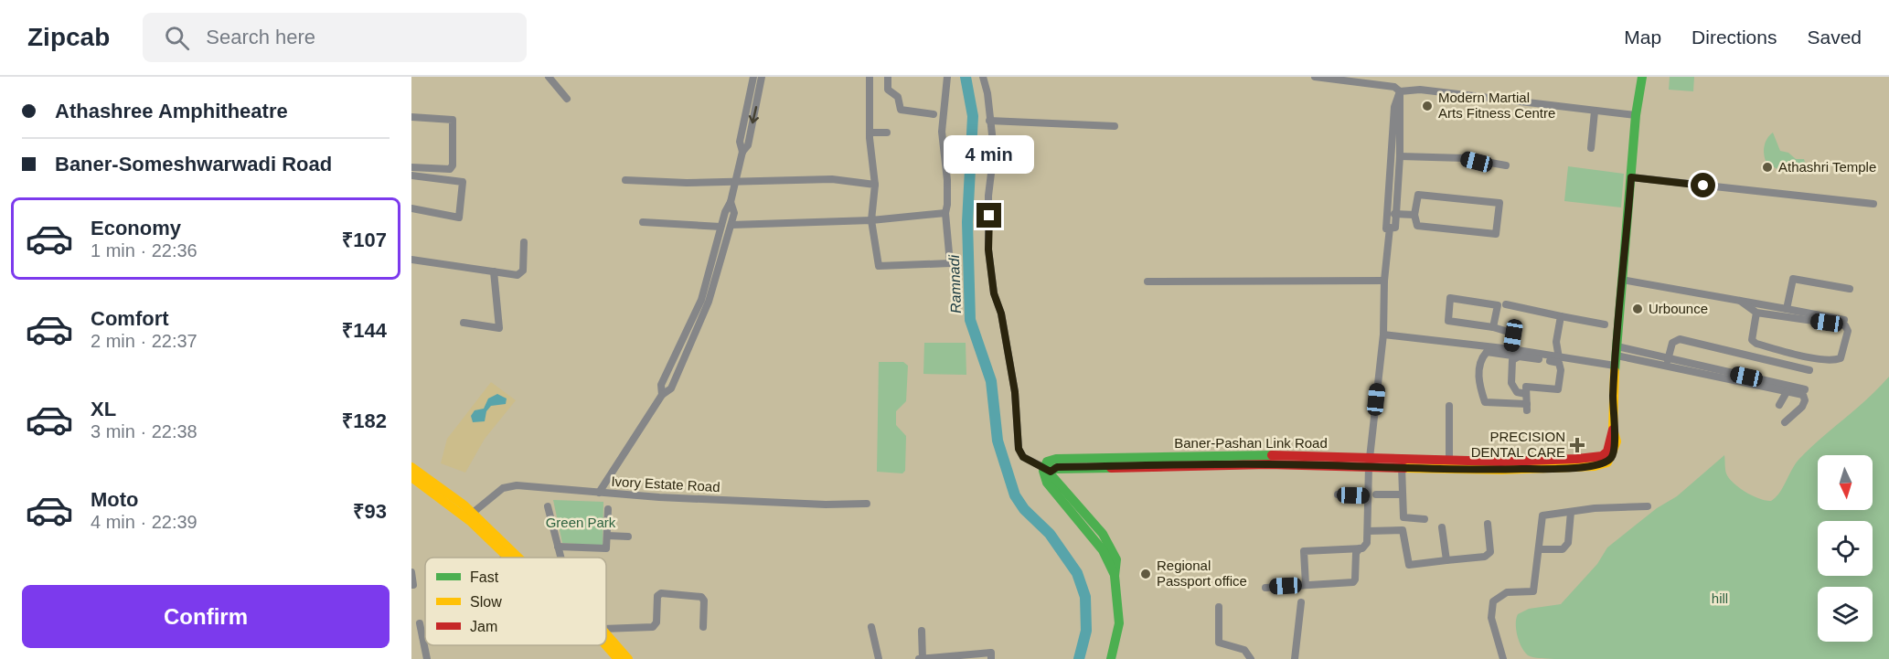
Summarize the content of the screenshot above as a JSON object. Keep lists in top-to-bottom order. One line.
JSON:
{"streets":{"street":["Baner-Pashan Link Road","Ivory Estate Road"]},"water":["Ramnadi"],"parks":["Green Park","hill"],"places":{"other":["Modern Martial Arts Fitness Centre","Athashri Temple","Urbounce","Regional Passport office"],"health":["PRECISION DENTAL CARE"]},"legend":["Fast","Slow","Jam"],"north":"bottom","page":{"header":"Zipcab","search":"Search here","nav":["Map","Directions","Saved"],"banner":["Athashree Amphitheatre","Baner-Someshwarwadi Road"],"bubble":"4 min","list":[{"name":"Economy","note":"1 min · 22:36","value":"₹107"},{"name":"Comfort","note":"2 min · 22:37","value":"₹144"},{"name":"XL","note":"3 min · 22:38","value":"₹182"},{"name":"Moto","note":"4 min · 22:39","value":"₹93"}],"buttons":"Confirm"}}
